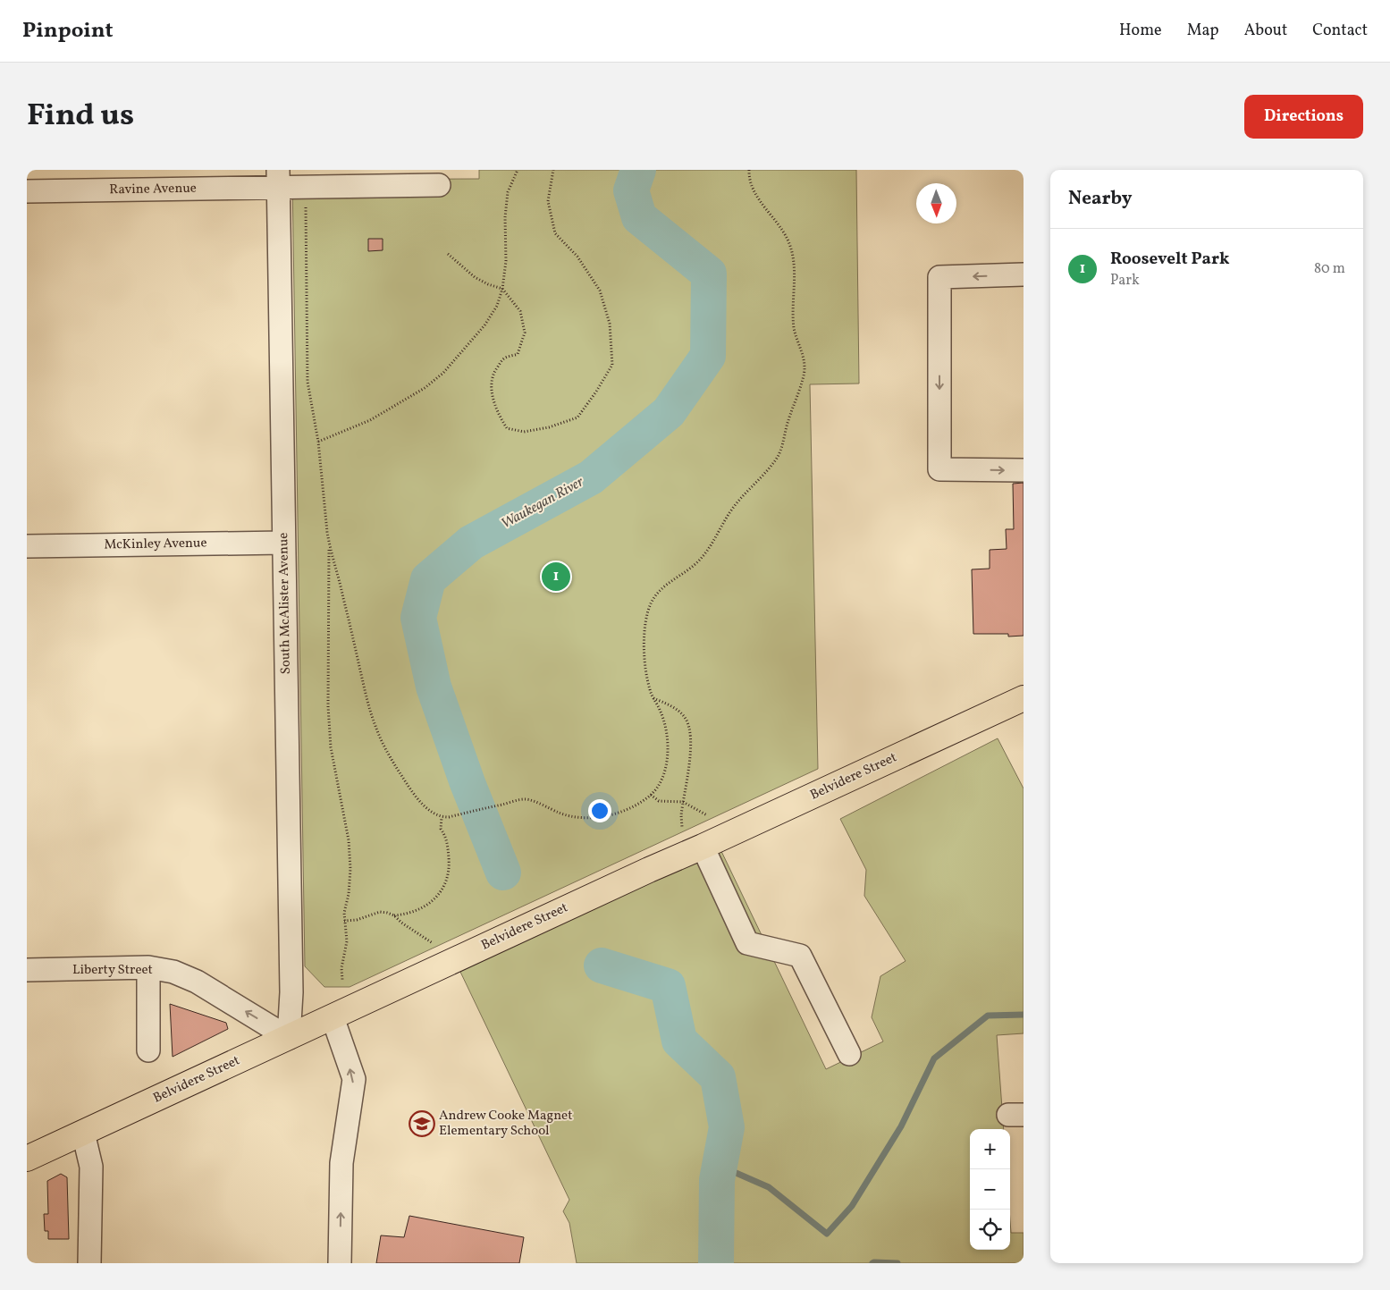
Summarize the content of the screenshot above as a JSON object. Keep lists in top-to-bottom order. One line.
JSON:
{"streets":{"main road":["Belvidere Street"],"street":["Ravine Avenue","McKinley Avenue","South McAlister Avenue","Liberty Street"]},"crossings":[["Ravine Avenue","South McAlister Avenue"],["McKinley Avenue","South McAlister Avenue"],["South McAlister Avenue","Belvidere Street"],["South McAlister Avenue","Liberty Street"],["Belvidere Street","Liberty Street"]],"one_way":["Liberty Street"],"water":["Waukegan River"],"places":{"school or university":["Andrew Cooke Magnet Elementary School"]},"north":"bottom","page":{"header":"Pinpoint","nav":["Home","Map","About","Contact"],"title":"Find us","buttons":"Directions","heading":"Nearby","list":[{"mark":"1","name":"Roosevelt Park","note":"Park","value":"80 m"}],"pins":"1","map_buttons":["+","−"]}}
